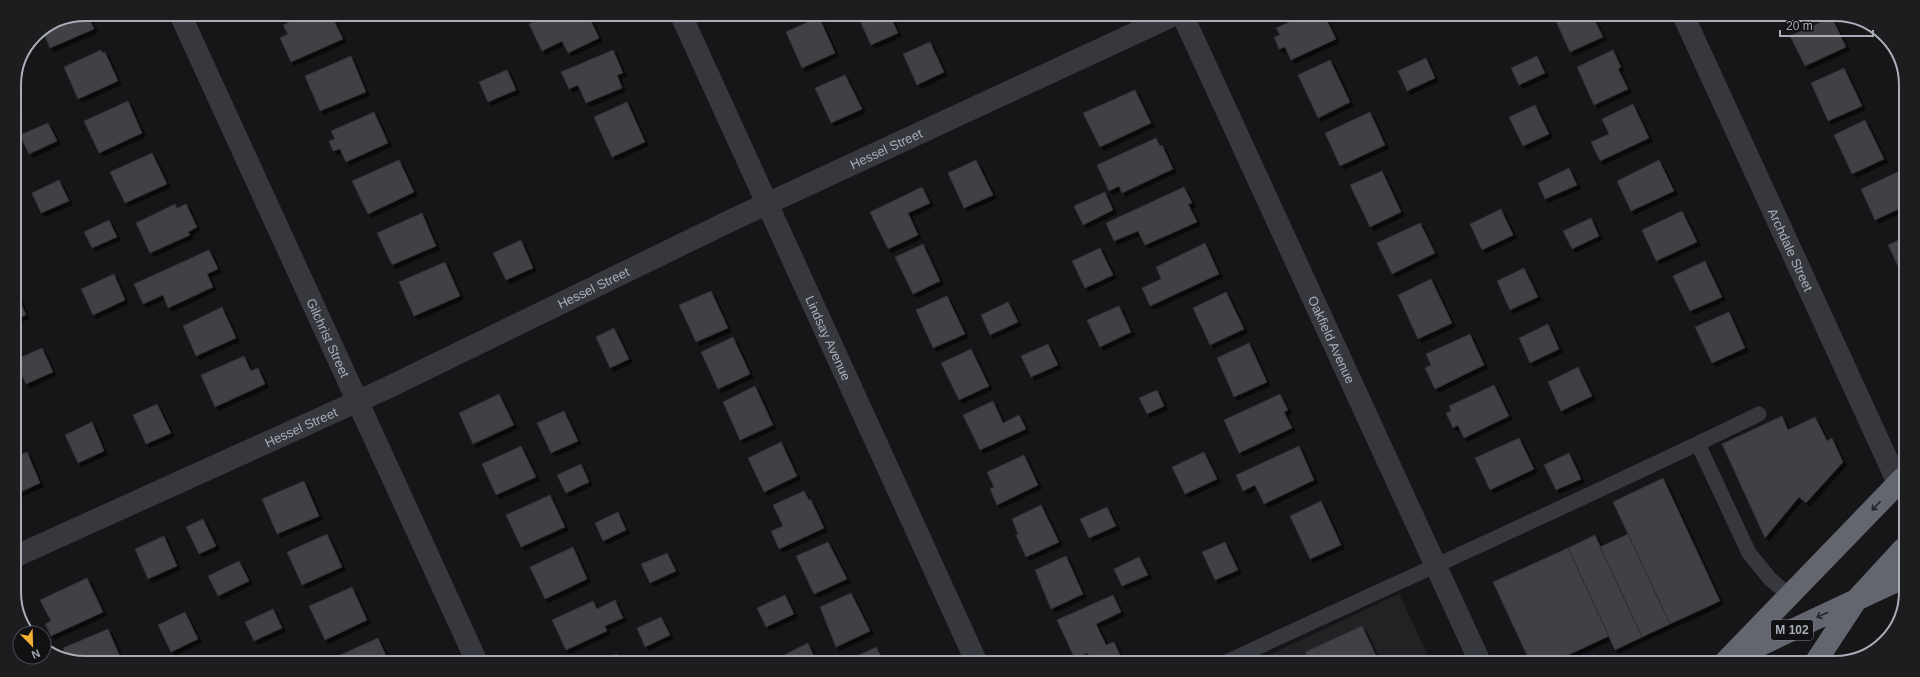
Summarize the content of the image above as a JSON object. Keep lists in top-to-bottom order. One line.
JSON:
{"streets":{"highway":["M 102"],"street":["Hessel Street","Archdale Street","Gilchrist Street","Lindsay Avenue","Oakfield Avenue"]},"crossings":[["Hessel Street","Gilchrist Street"],["Hessel Street","Lindsay Avenue"]],"scale_bar":"20 m","north":"bottom right"}
